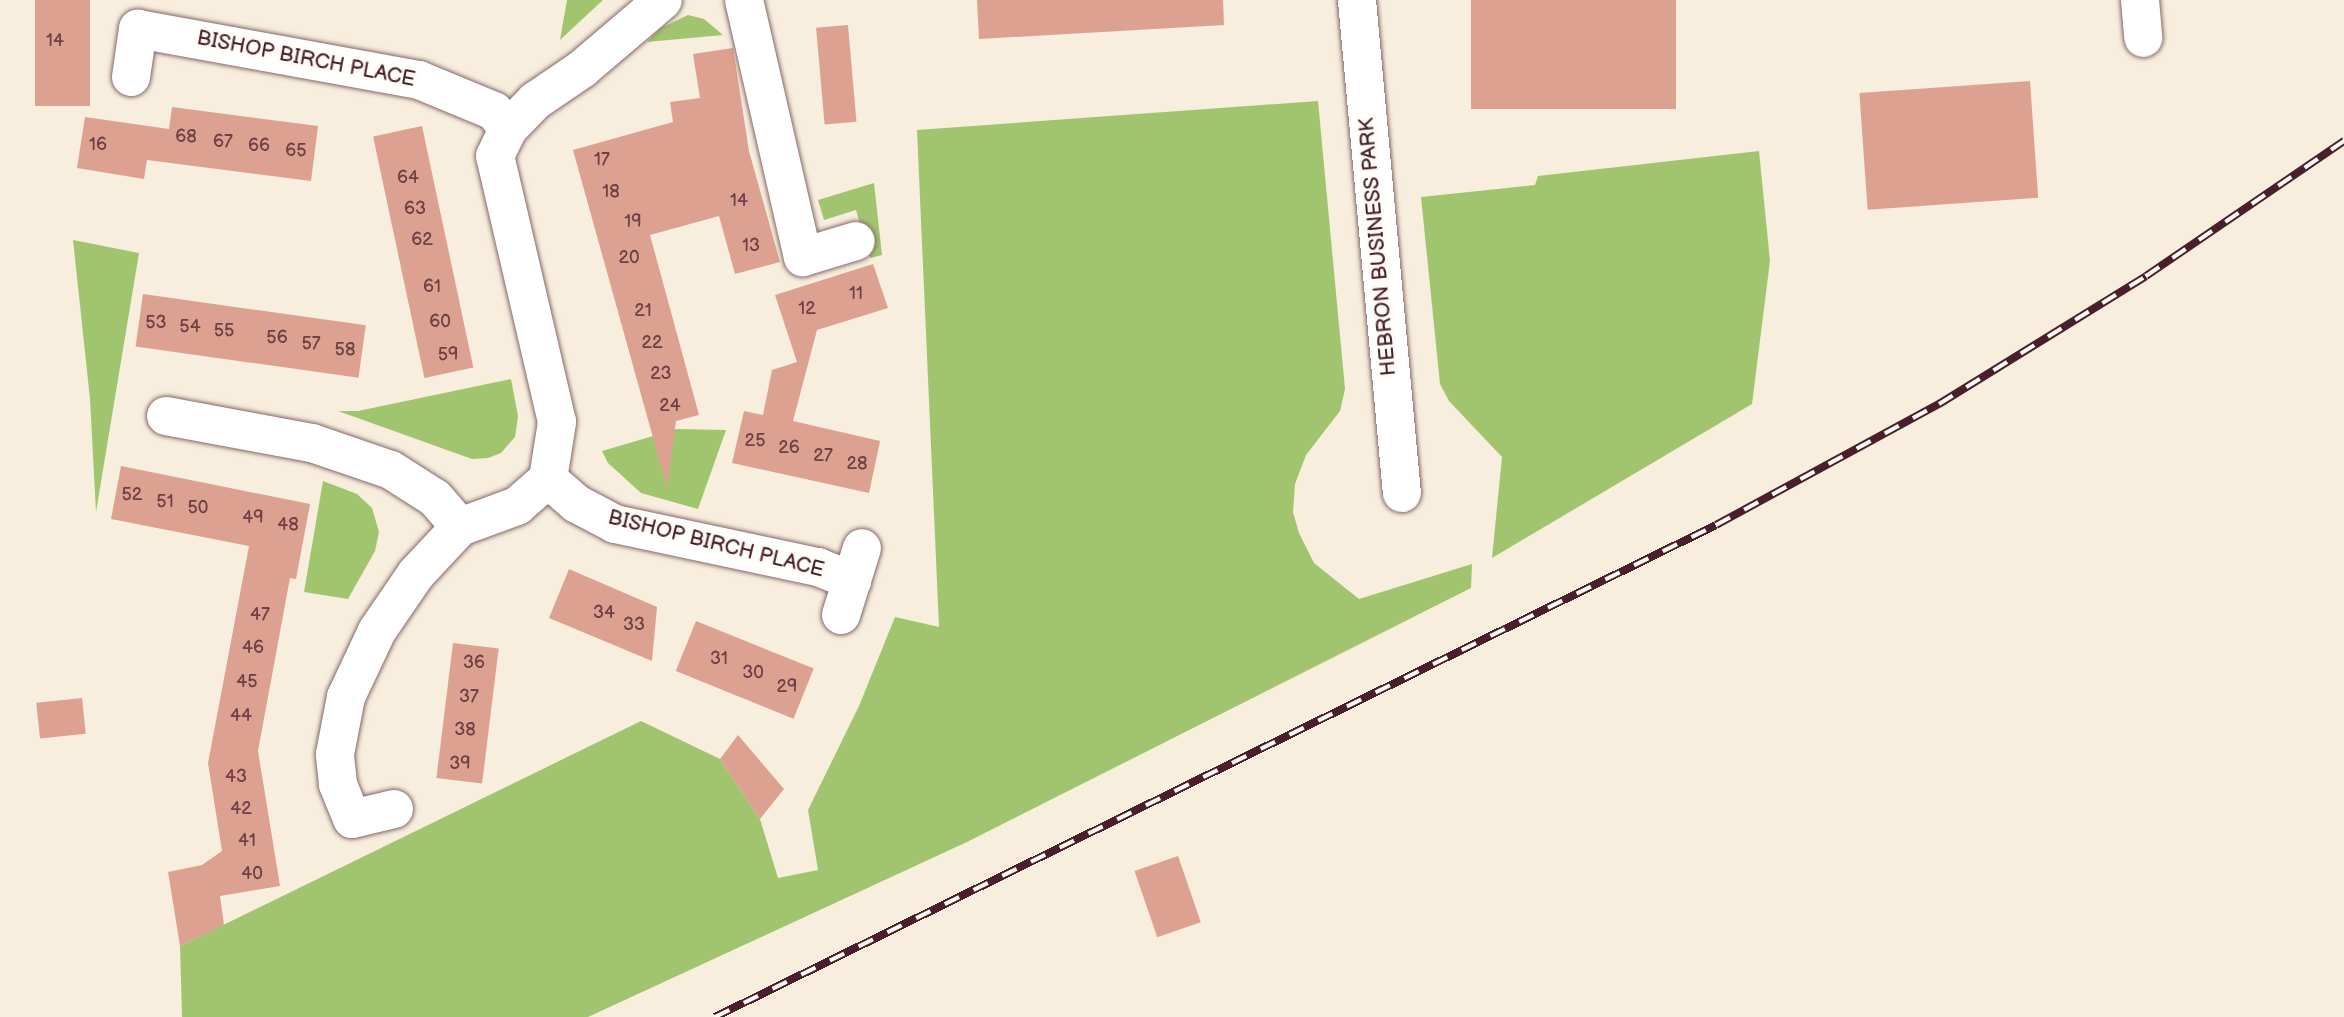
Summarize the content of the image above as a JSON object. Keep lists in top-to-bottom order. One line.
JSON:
{"streets":{"street":["BISHOP BIRCH PLACE","HEBRON BUSINESS PARK"]},"house_numbers":["14","68","67","16","66","65","17","64","18","14","63","19","62","13","20","61","11","12","21","60","53","54","55","56","22","57","58","59","23","24","25","26","27","28","52","51","50","49","48","34","47","33","46","31","36","30","45","29","37","44","38","39","43","42","41","40"]}
